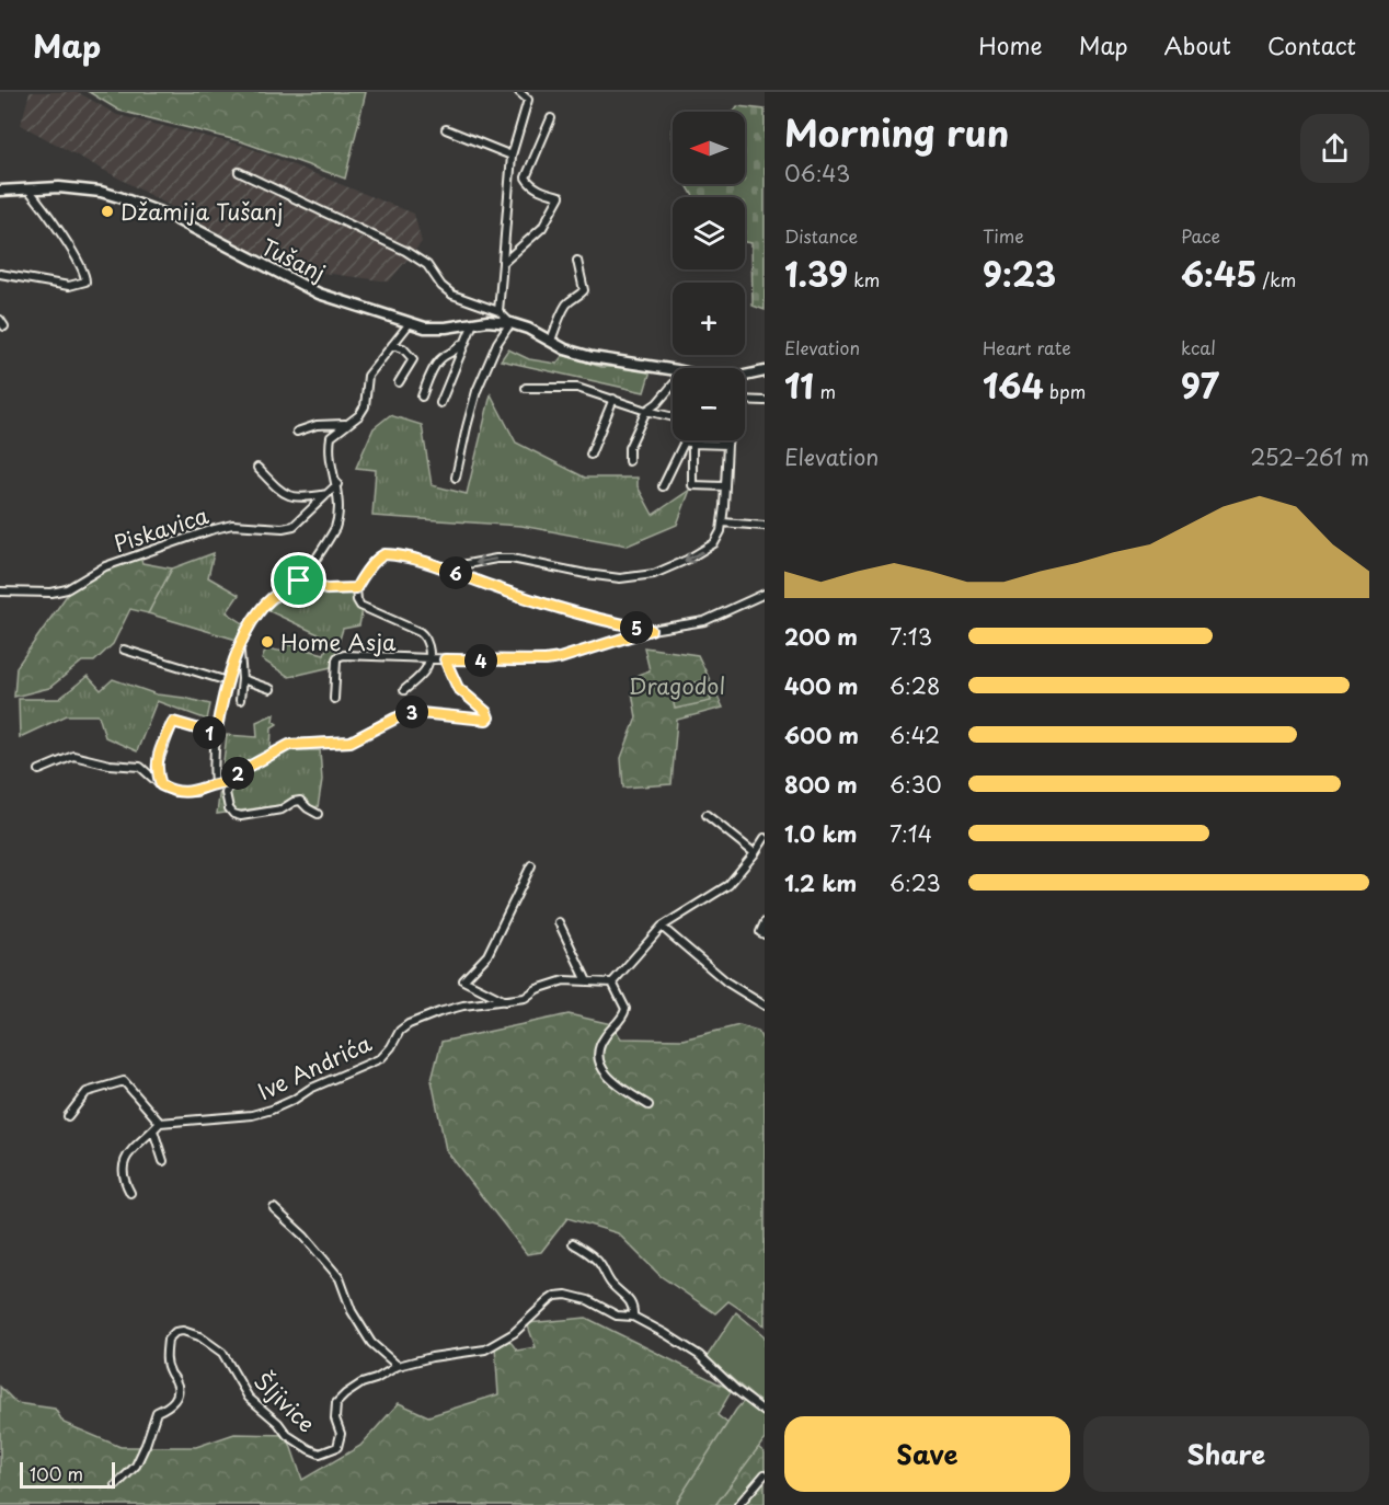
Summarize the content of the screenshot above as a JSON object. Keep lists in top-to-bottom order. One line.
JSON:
{"streets":{"street":["Tušanj","Piskavica","Ive Andrića","Šljivice"]},"parks":["Dragodol"],"places":["Džamija Tušanj","Home Asja"],"scale_bar":"100 m","north":"left","page":{"header":"Map","nav":["Home","Map","About","Contact"],"heading":["Morning run","06:43"],"map_buttons":["+","−"],"stats":[["Distance","1.39 km"],["Time","9:23"],["Pace","6:45 /km"],["Elevation","11 m"],["Heart rate","164 bpm"],["kcal","97"]],"chart":["Elevation","252–261 m"],"pins":["6","5","4","3","1","2"],"list":[{"name":"200 m","note":"7:13"},{"name":"400 m","note":"6:28"},{"name":"600 m","note":"6:42"},{"name":"800 m","note":"6:30"},{"name":"1.0 km","note":"7:14"},{"name":"1.2 km","note":"6:23"}],"buttons":["Save","Share"],"scale":"100 m"}}
